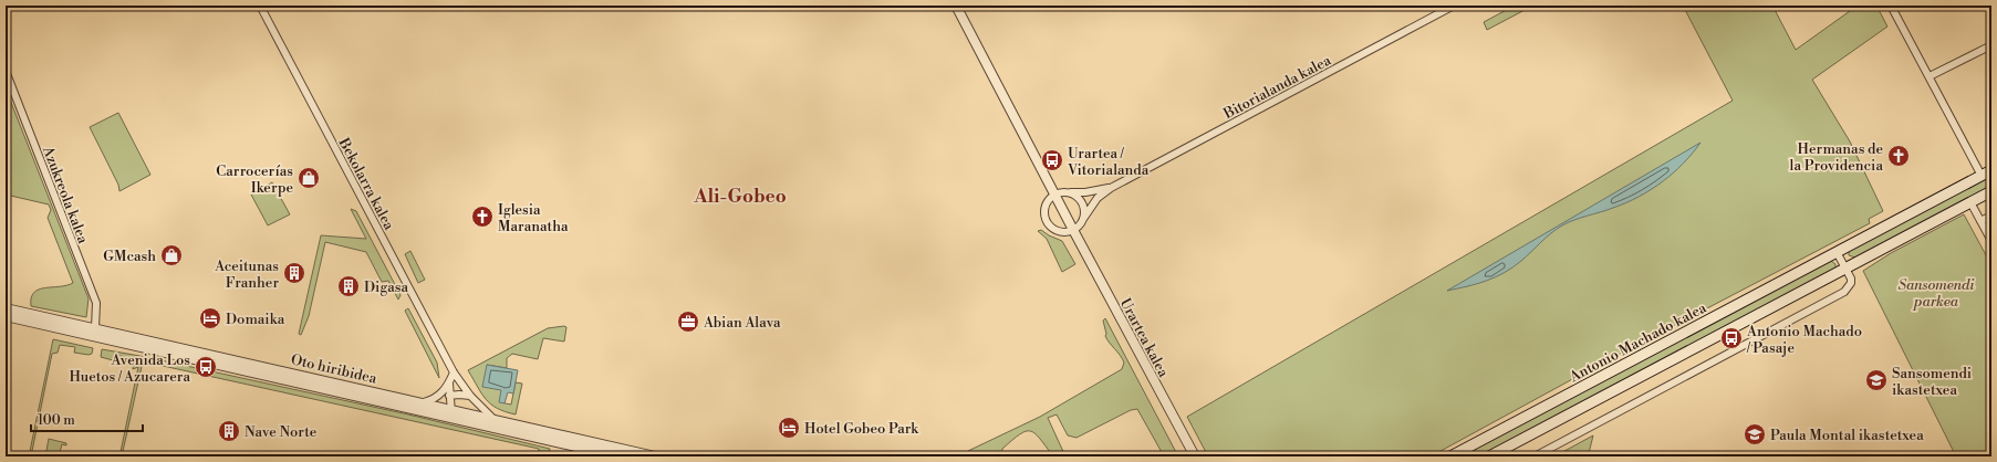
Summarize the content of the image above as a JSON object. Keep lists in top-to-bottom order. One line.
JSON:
{"streets":{"main road":["Antonio Machado kalea"],"street":["Bitorialanda kalea","Bekolarra kalea","Azukreola kalea","Urartea kalea","Oto hiribidea"]},"crossings":[["Bekolarra kalea","Oto hiribidea"],["Azukreola kalea","Oto hiribidea"]],"districts":["Ali-Gobeo"],"parks":["Sansomendi parkea"],"places":{"church":["Hermanas de la Providencia","Iglesia Maranatha"],"bus stop":["Urartea / Vitorialanda","Antonio Machado / Pasaje","Avenida Los Huetos / Azucarera"],"shop":["Carrocerías Ikerpe","GMcash"],"building":["Aceitunas Franher","Digasa","Nave Norte"],"hotel":["Domaika","Hotel Gobeo Park"],"office":["Abian Alava"],"school or university":["Sansomendi ikastetxea","Paula Montal ikastetxea"]},"scale_bar":"100 m"}
